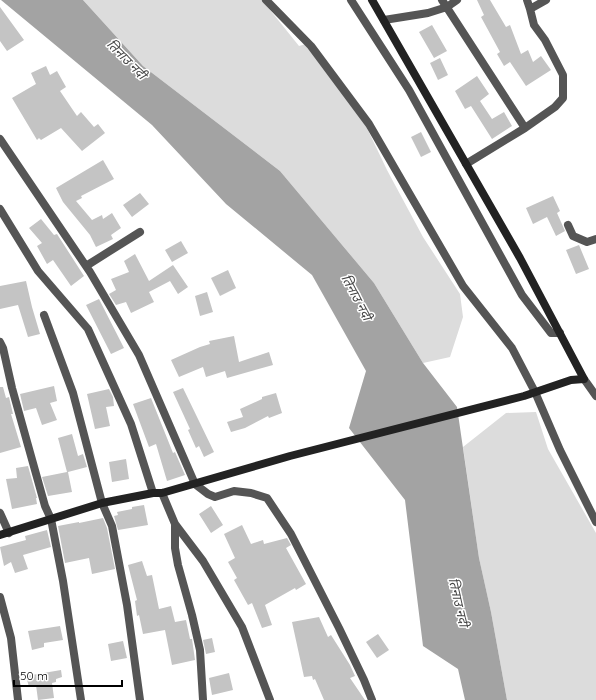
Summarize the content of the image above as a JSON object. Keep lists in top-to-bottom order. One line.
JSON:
{"water":["तिनाउ नदी"],"scale_bar":"50 m"}
